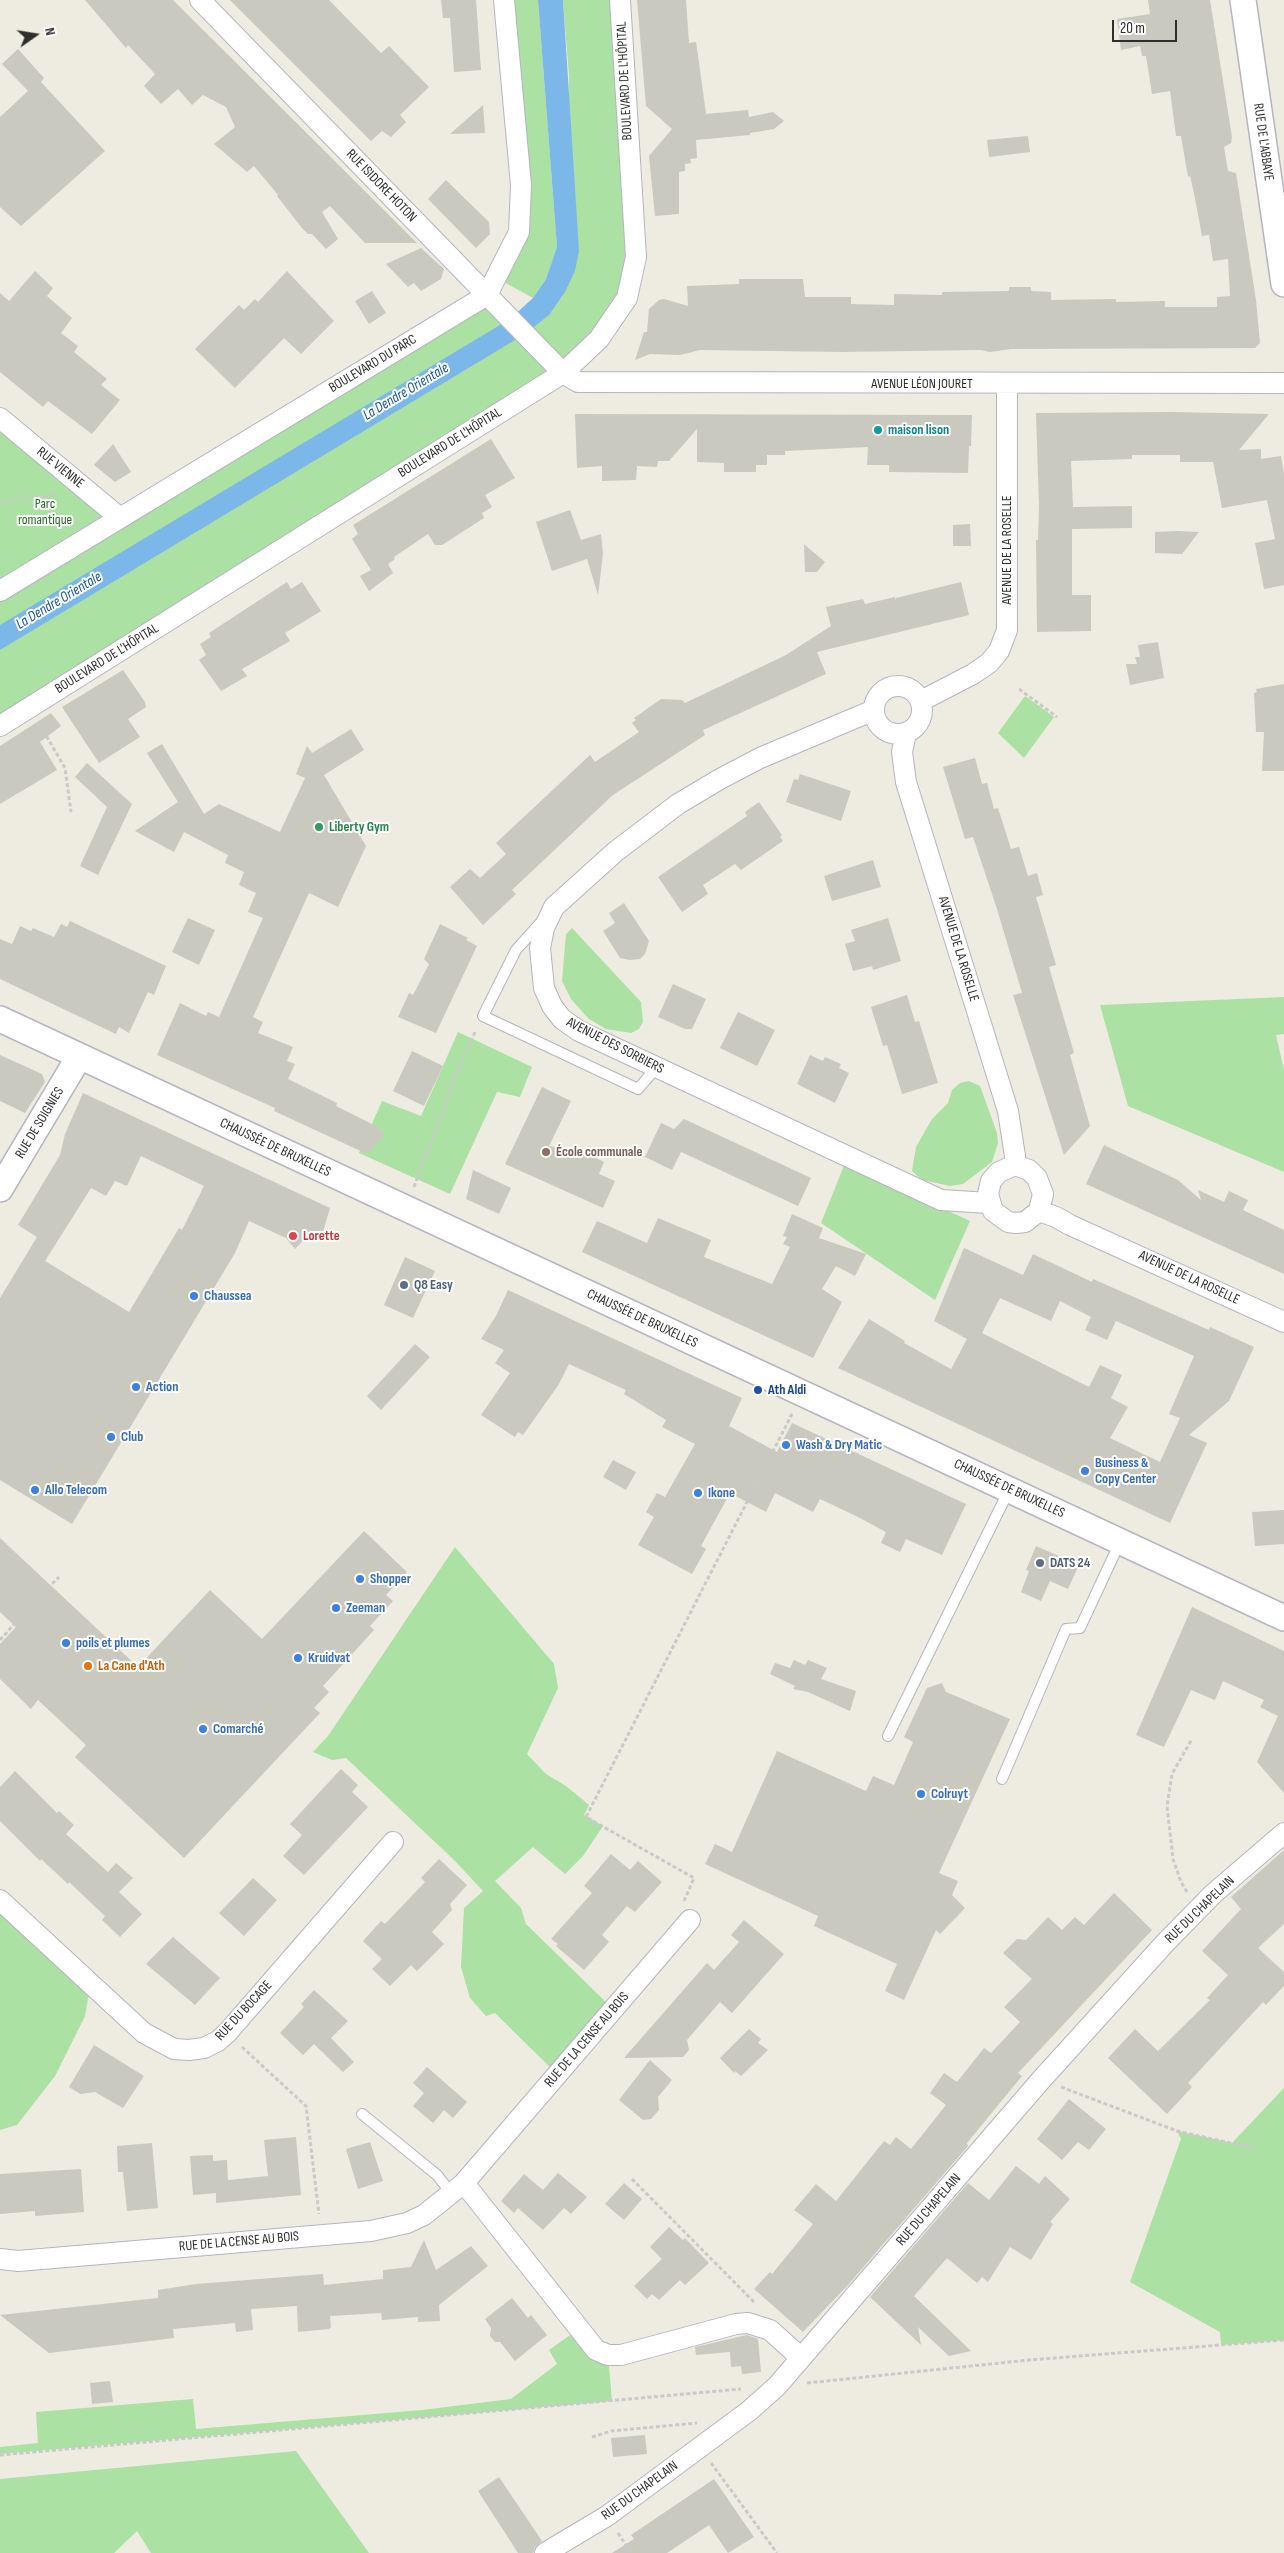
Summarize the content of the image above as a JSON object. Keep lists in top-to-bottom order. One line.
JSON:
{"streets":{"street":["BOULEVARD DE L'HÔPITAL","RUE DE L'ABBAYE","RUE ISIDORE HOTON","BOULEVARD DU PARC","AVENUE LÉON JOURET","RUE VIENNE","AVENUE DE LA ROSELLE","AVENUE DES SORBIERS","RUE DE SOIGNIES","CHAUSSÉE DE BRUXELLES","RUE DU CHAPELAIN","RUE DU BOCAGE","RUE DE LA CENSE AU BOIS"]},"crossings":[["BOULEVARD DE L'HÔPITAL","RUE ISIDORE HOTON"],["BOULEVARD DE L'HÔPITAL","AVENUE LÉON JOURET"],["RUE ISIDORE HOTON","BOULEVARD DU PARC"],["RUE ISIDORE HOTON","AVENUE LÉON JOURET"],["BOULEVARD DU PARC","RUE VIENNE"],["AVENUE LÉON JOURET","AVENUE DE LA ROSELLE"],["AVENUE DE LA ROSELLE","AVENUE DES SORBIERS"],["RUE DE SOIGNIES","CHAUSSÉE DE BRUXELLES"]],"water":["La Dendre Orientale"],"parks":["Parc romantique"],"places":["maison lison","Liberty Gym","École communale","Lorette","Q8 Easy","Chaussea","Action","Ath Aldi","Club","Wash & Dry Matic","Business & Copy Center","Allo Telecom","Ikone","DATS 24","Shopper","Zeeman","poils et plumes","Kruidvat","La Cane d'Ath","Comarché","Colruyt"],"scale_bar":"20 m","north":"right"}
